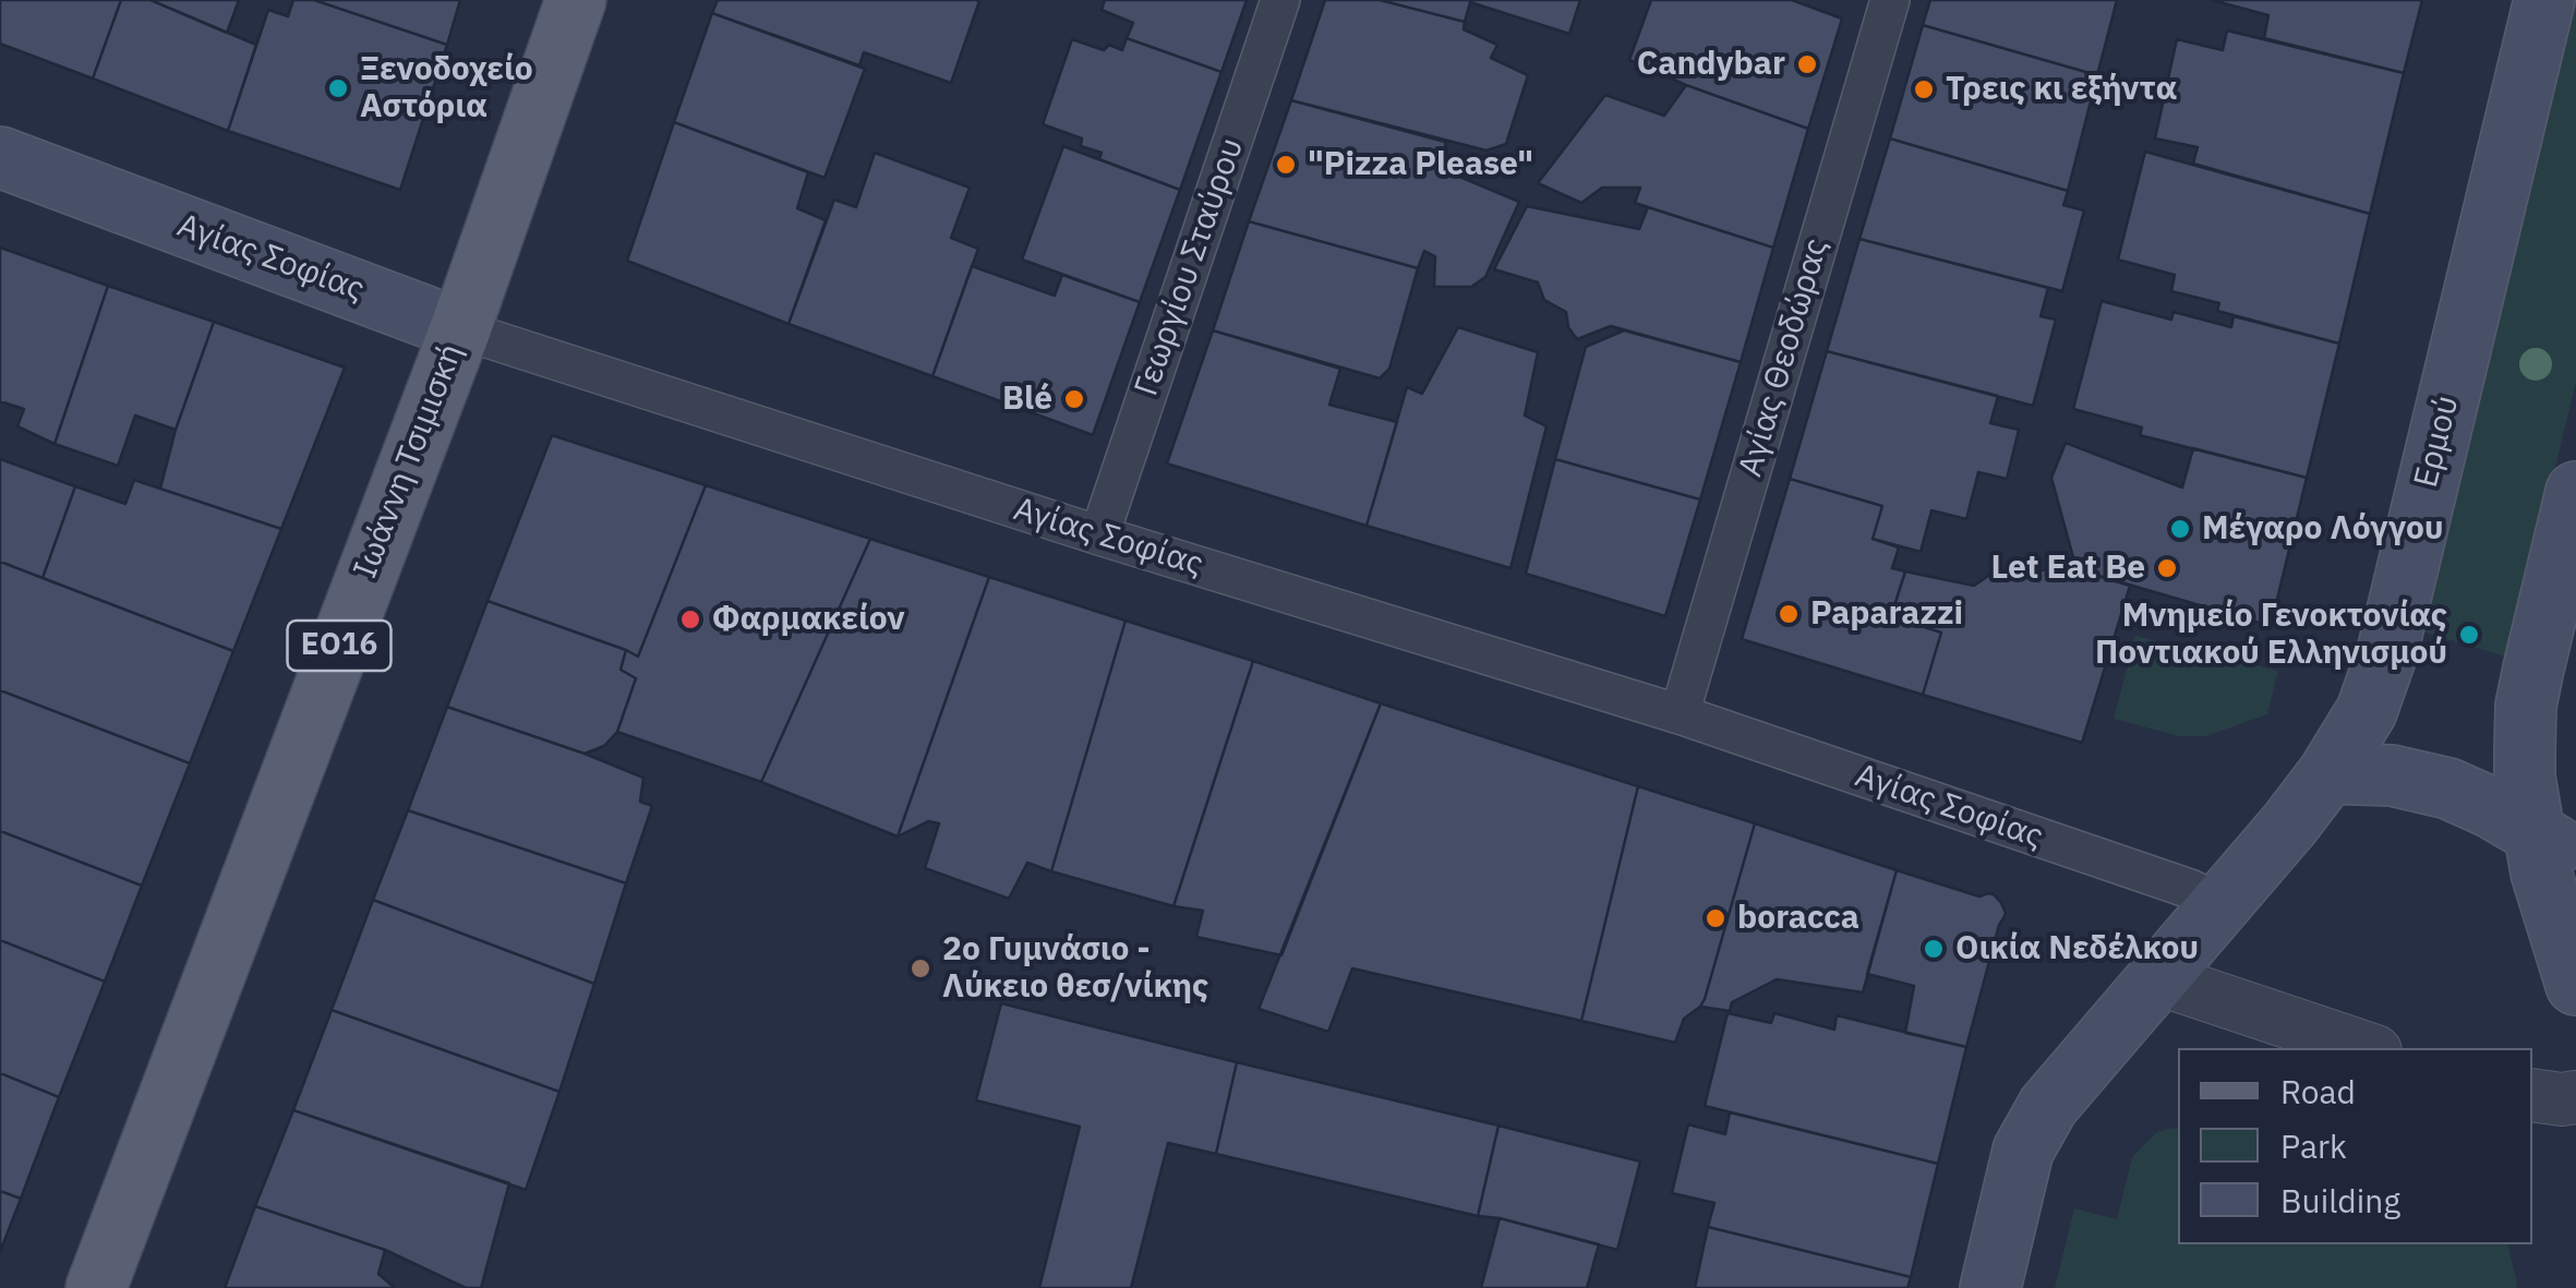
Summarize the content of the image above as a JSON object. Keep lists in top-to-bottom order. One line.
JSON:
{"streets":{"main road":["Αγίας Σοφίας","Ερμού","Ιωάννη Τσιμισκή","ΕΟ16"],"street":["Γεωργίου Σταύρου","Αγίας Θεοδώρας"]},"crossings":[["Αγίας Σοφίας","Γεωργίου Σταύρου"],["Αγίας Σοφίας","Αγίας Θεοδώρας"],["Αγίας Σοφίας","Ερμού"],["Αγίας Σοφίας","Ιωάννη Τσιμισκή"]],"places":["Candybar","Ξενοδοχείο Αστόρια","Τρεις κι εξήντα","\"Pizza Please\"","Blé","Μέγαρο Λόγγου","Let Eat Be","Paparazzi","Φαρμακείον","Μνημείο Γενοκτονίας Ποντιακού Ελληνισμού","boracca","Οικία Νεδέλκου","2ο Γυμνάσιο - Λύκειο θεσ/νίκης"],"legend":["Road","Park","Building"]}
